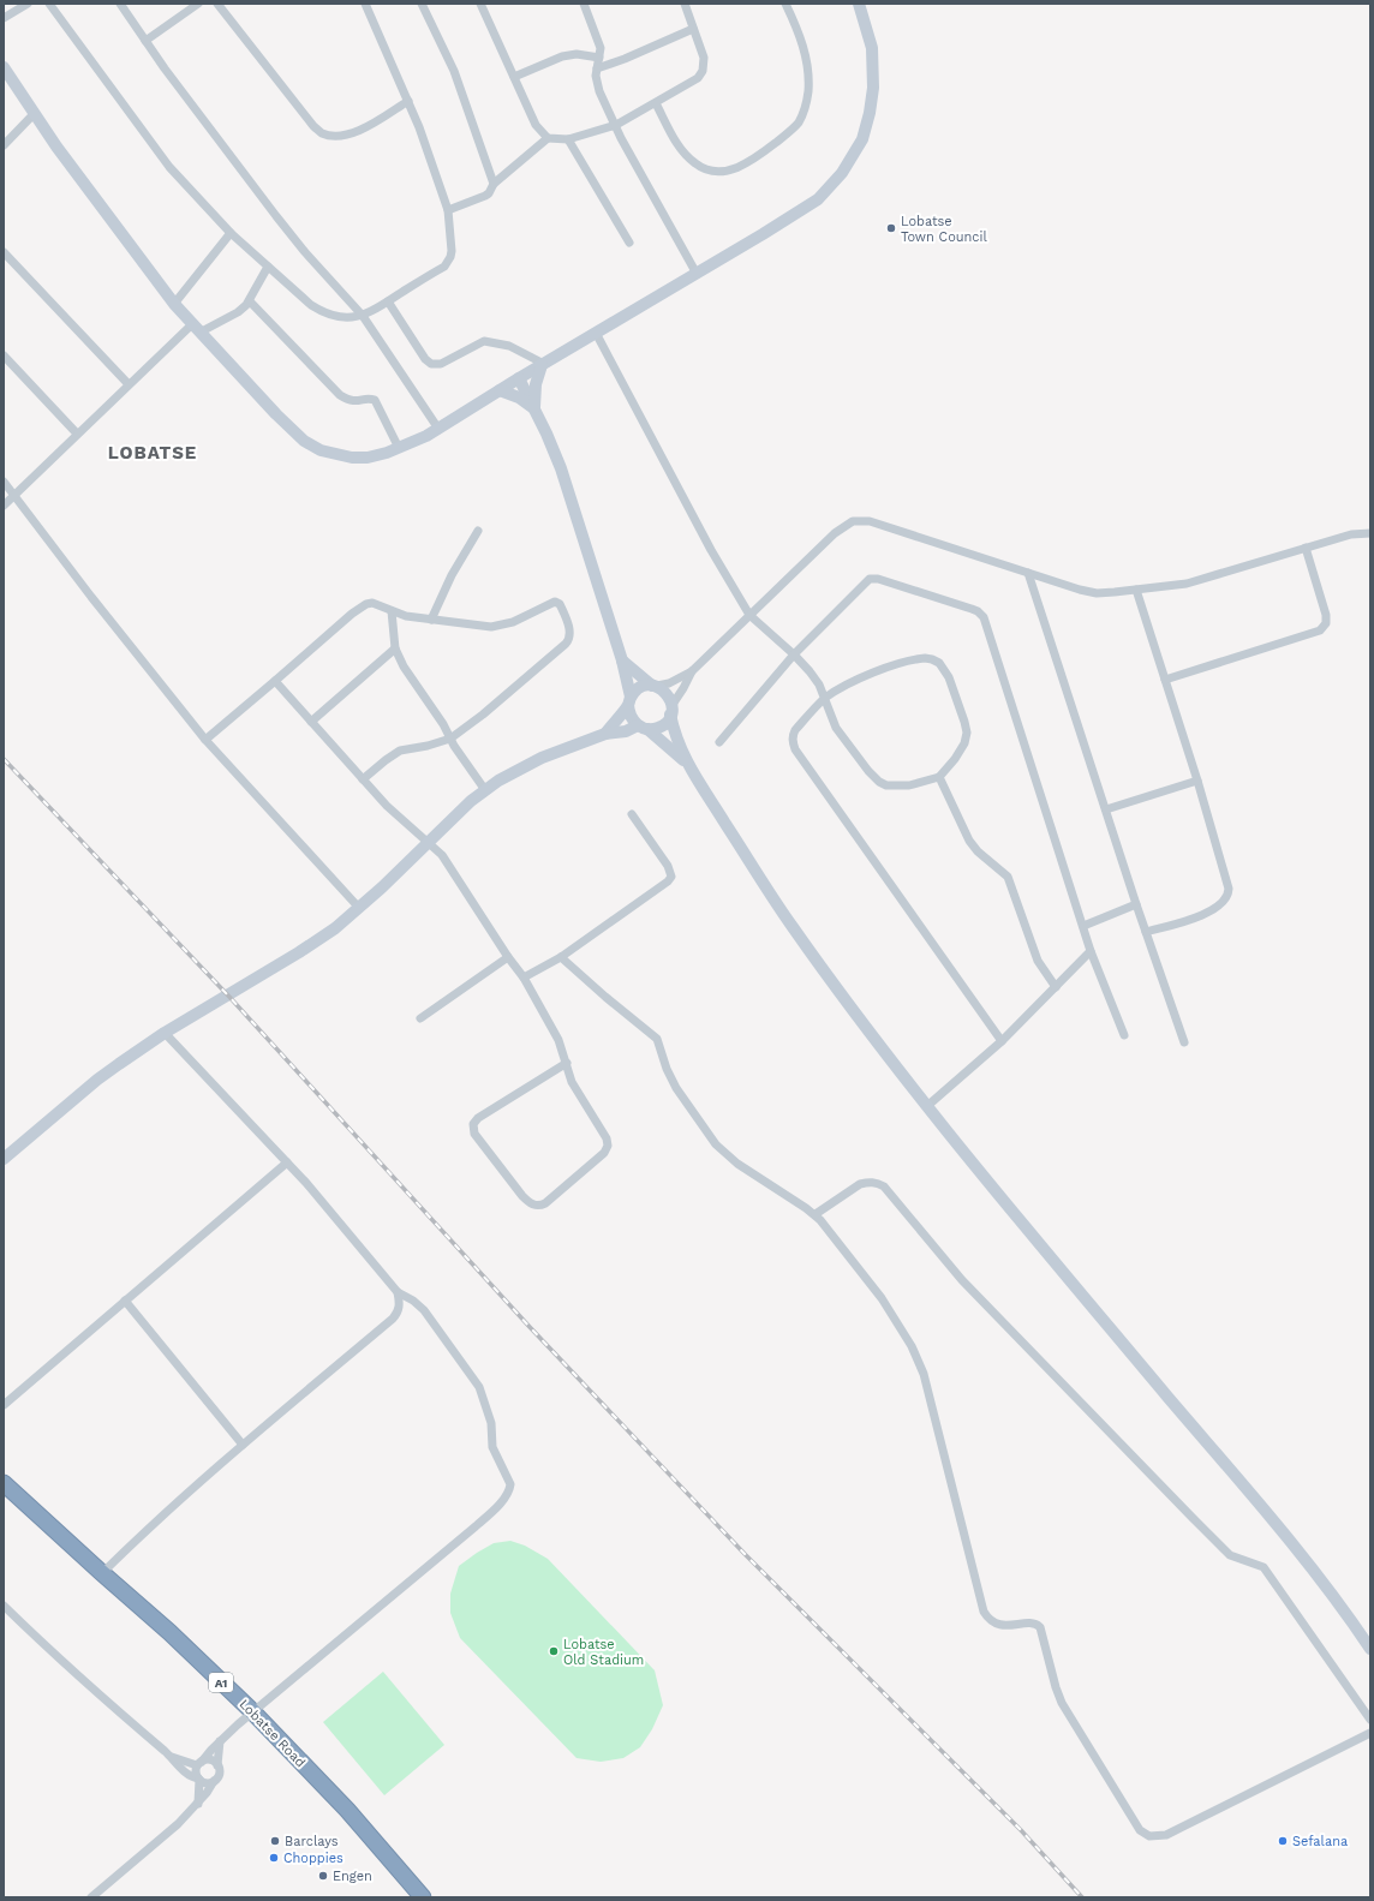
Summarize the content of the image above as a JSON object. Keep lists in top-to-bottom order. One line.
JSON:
{"streets":{"highway":["A1","Lobatse Road"]},"districts":["LOBATSE"],"places":["Lobatse Town Council","Lobatse Old Stadium","Barclays","Sefalana","Choppies","Engen"]}
